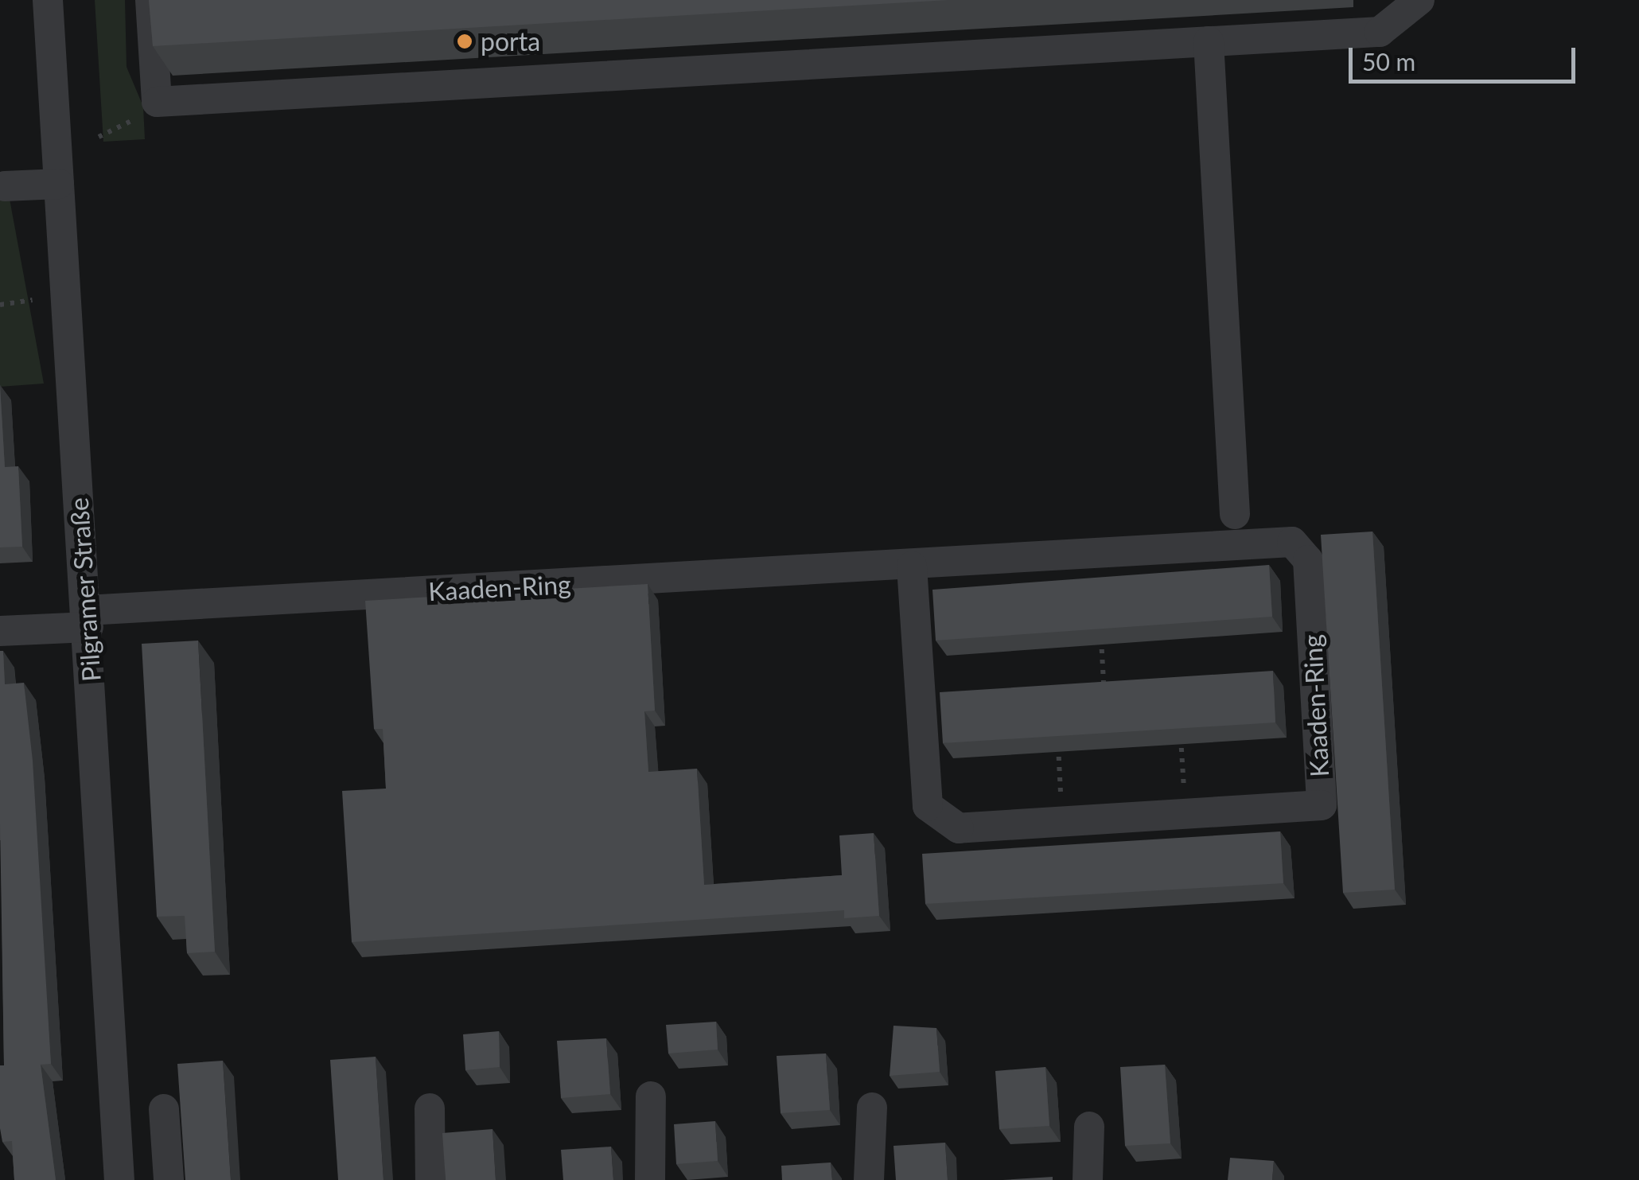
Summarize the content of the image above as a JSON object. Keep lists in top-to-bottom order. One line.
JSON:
{"streets":{"street":["Kaaden-Ring","Pilgramer Straße"]},"crossings":[["Kaaden-Ring","Pilgramer Straße"]],"places":["porta"],"scale_bar":"50 m"}
